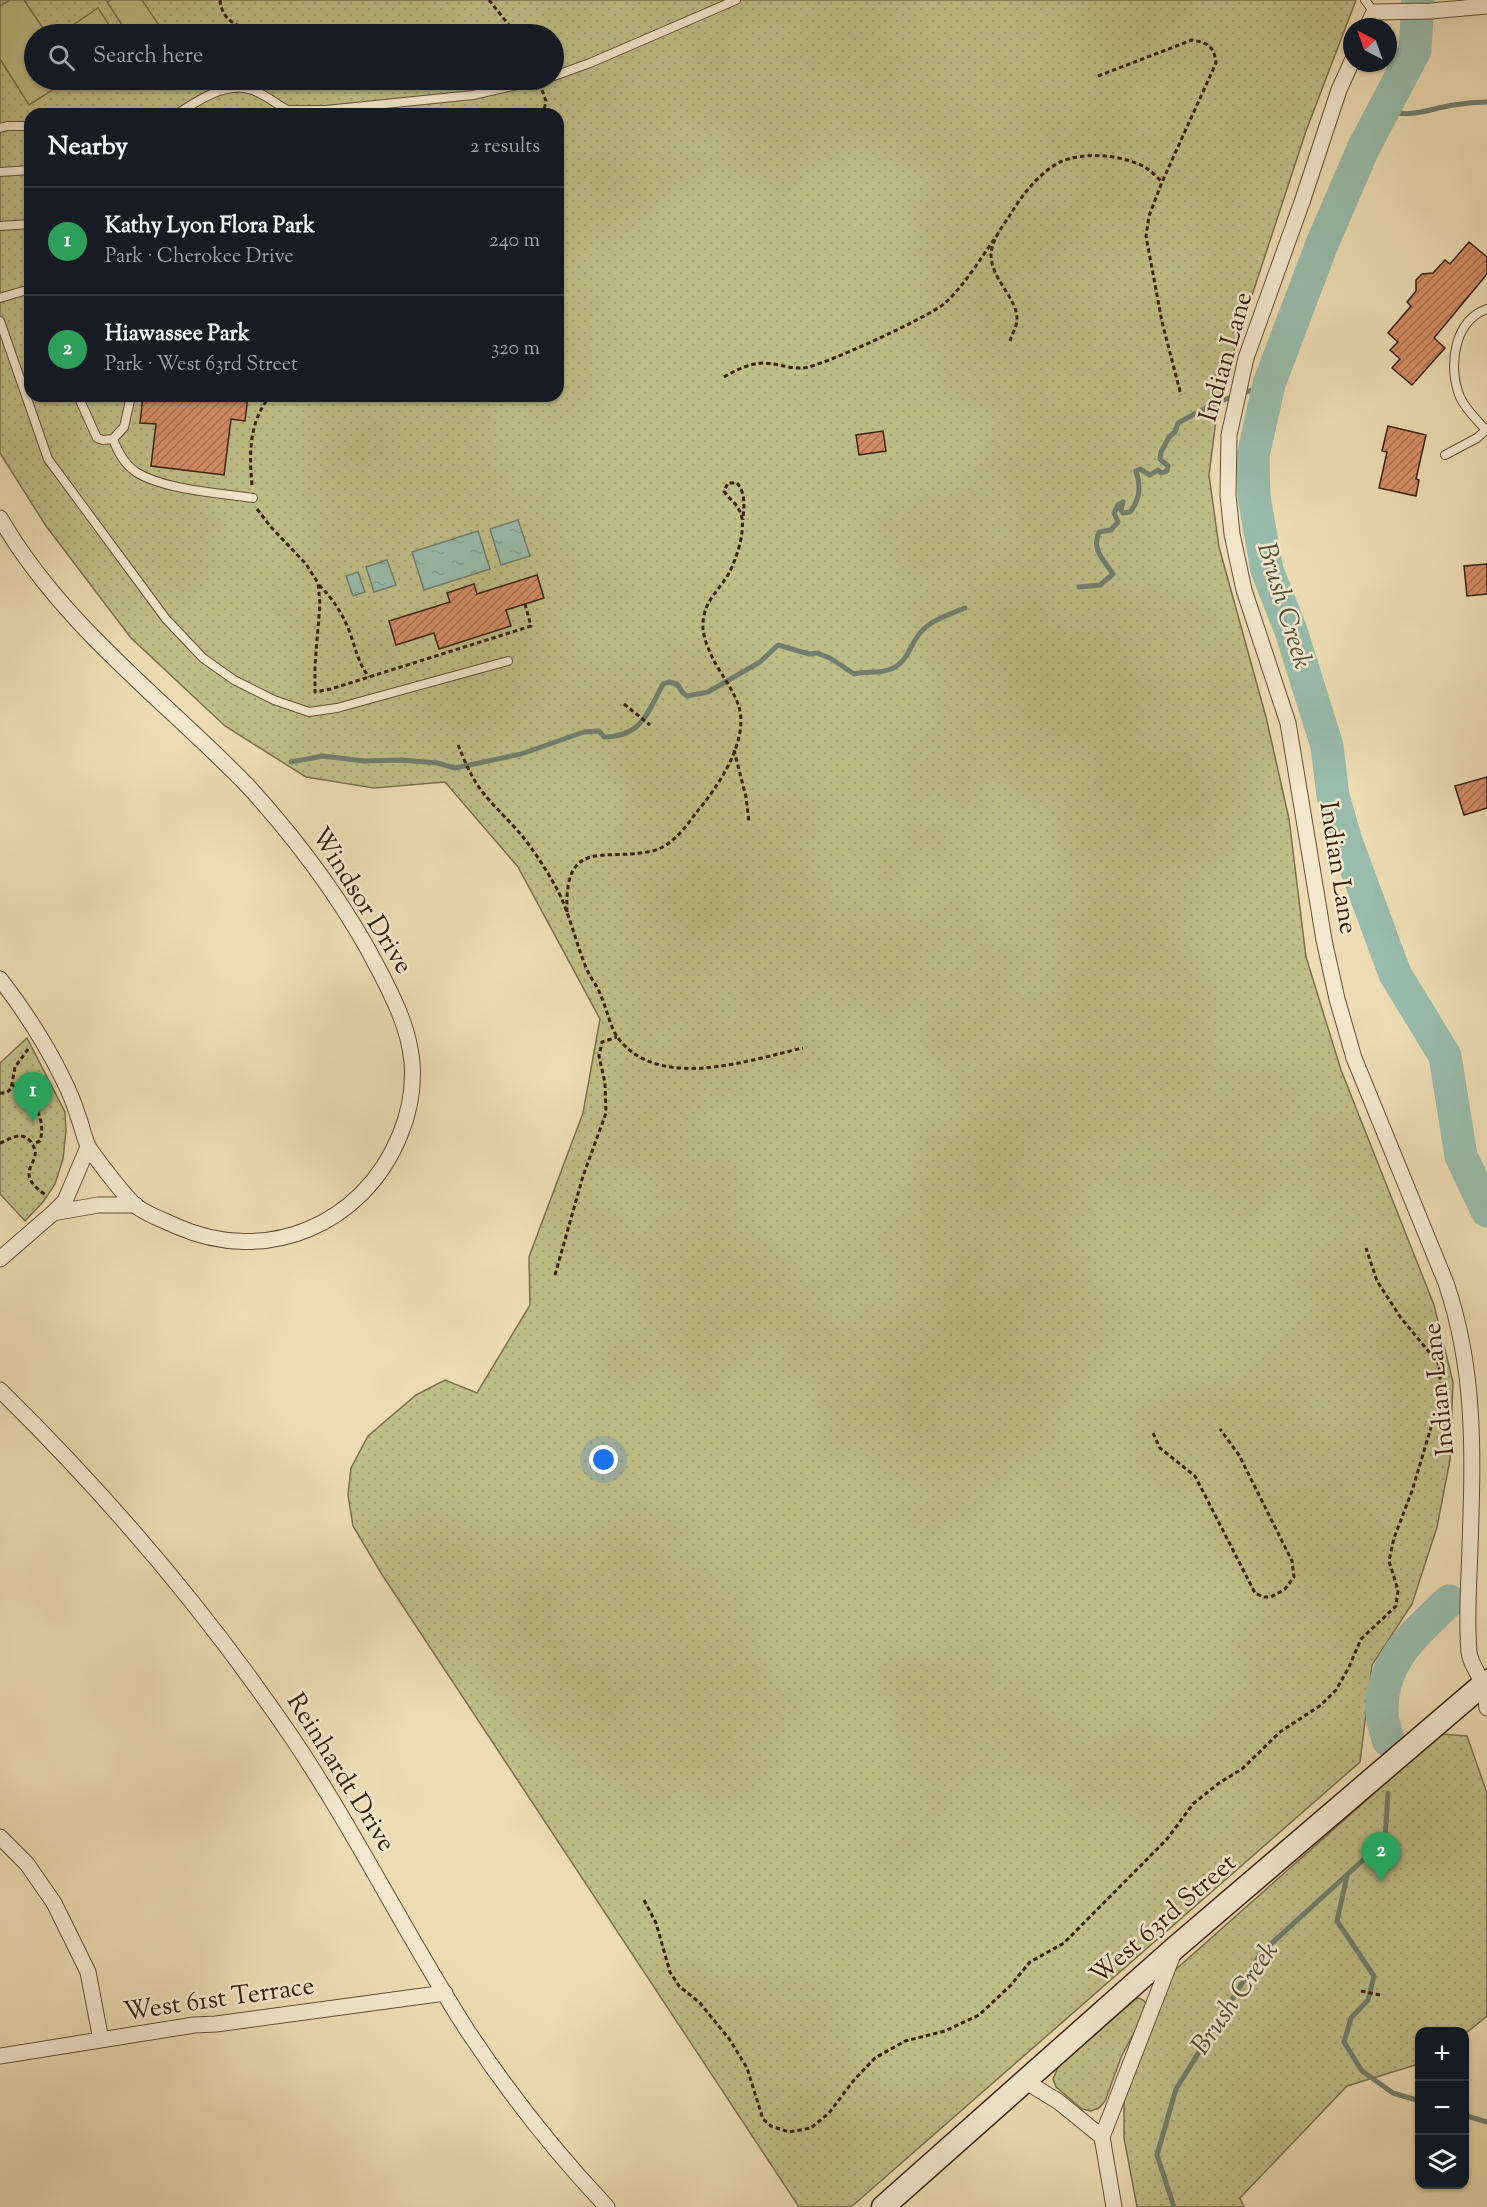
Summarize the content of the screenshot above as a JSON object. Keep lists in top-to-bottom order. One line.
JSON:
{"streets":{"main road":["West 63rd Street"],"street":["Indian Lane","Windsor Drive","Reinhardt Drive","West 61st Terrace"]},"crossings":[["Indian Lane","West 63rd Street"],["Reinhardt Drive","West 61st Terrace"]],"water":["Brush Creek"],"north":"top left","page":{"search":"Search here","heading":["Nearby","2 results"],"list":[{"mark":"1","name":"Kathy Lyon Flora Park","note":"Park · Cherokee Drive","value":"240 m"},{"mark":"2","name":"Hiawassee Park","note":"Park · West 63rd Street","value":"320 m"}],"pins":["1","2"],"map_buttons":["+","−"]}}
